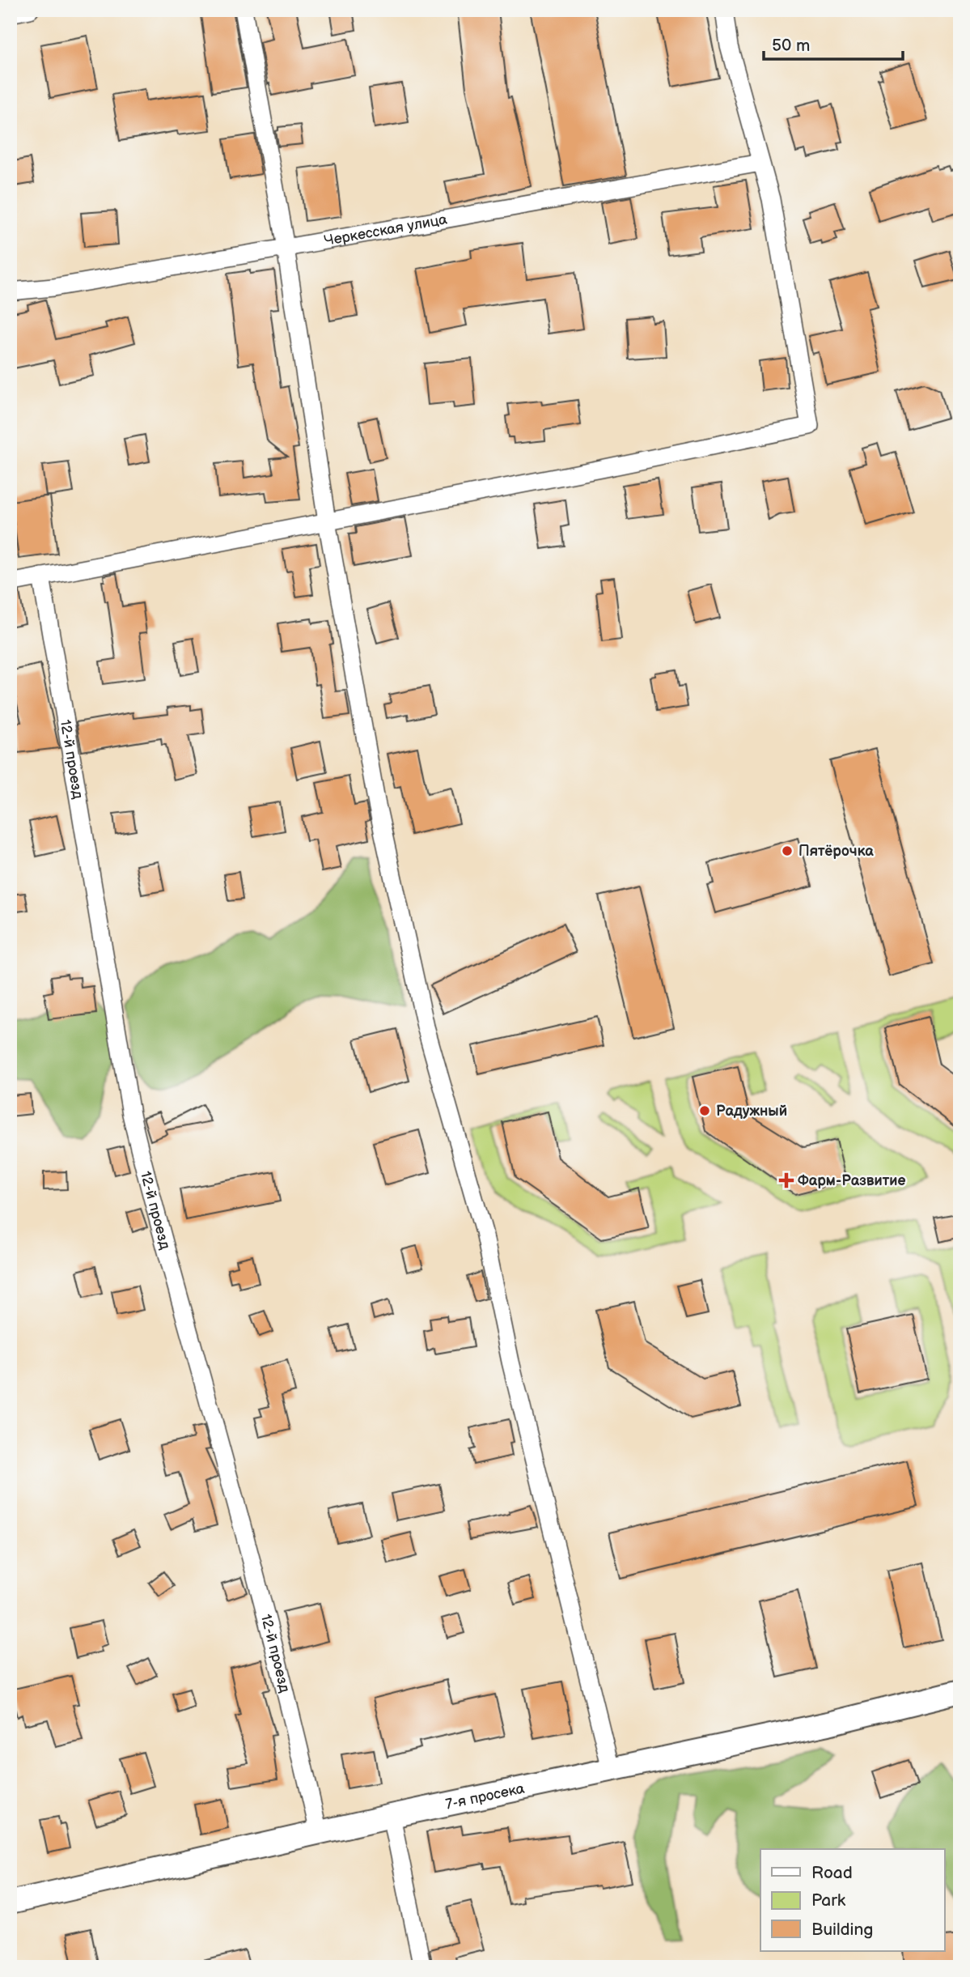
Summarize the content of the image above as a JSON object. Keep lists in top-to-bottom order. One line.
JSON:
{"streets":{"street":["Черкесская улица","12-й проезд","7-я просека"]},"crossings":[["12-й проезд","7-я просека"]],"places":{"other":["Пятёрочка","Радужный"],"health":["Фарм-Развитие"]},"legend":["Road","Park","Building"],"scale_bar":"50 m"}
